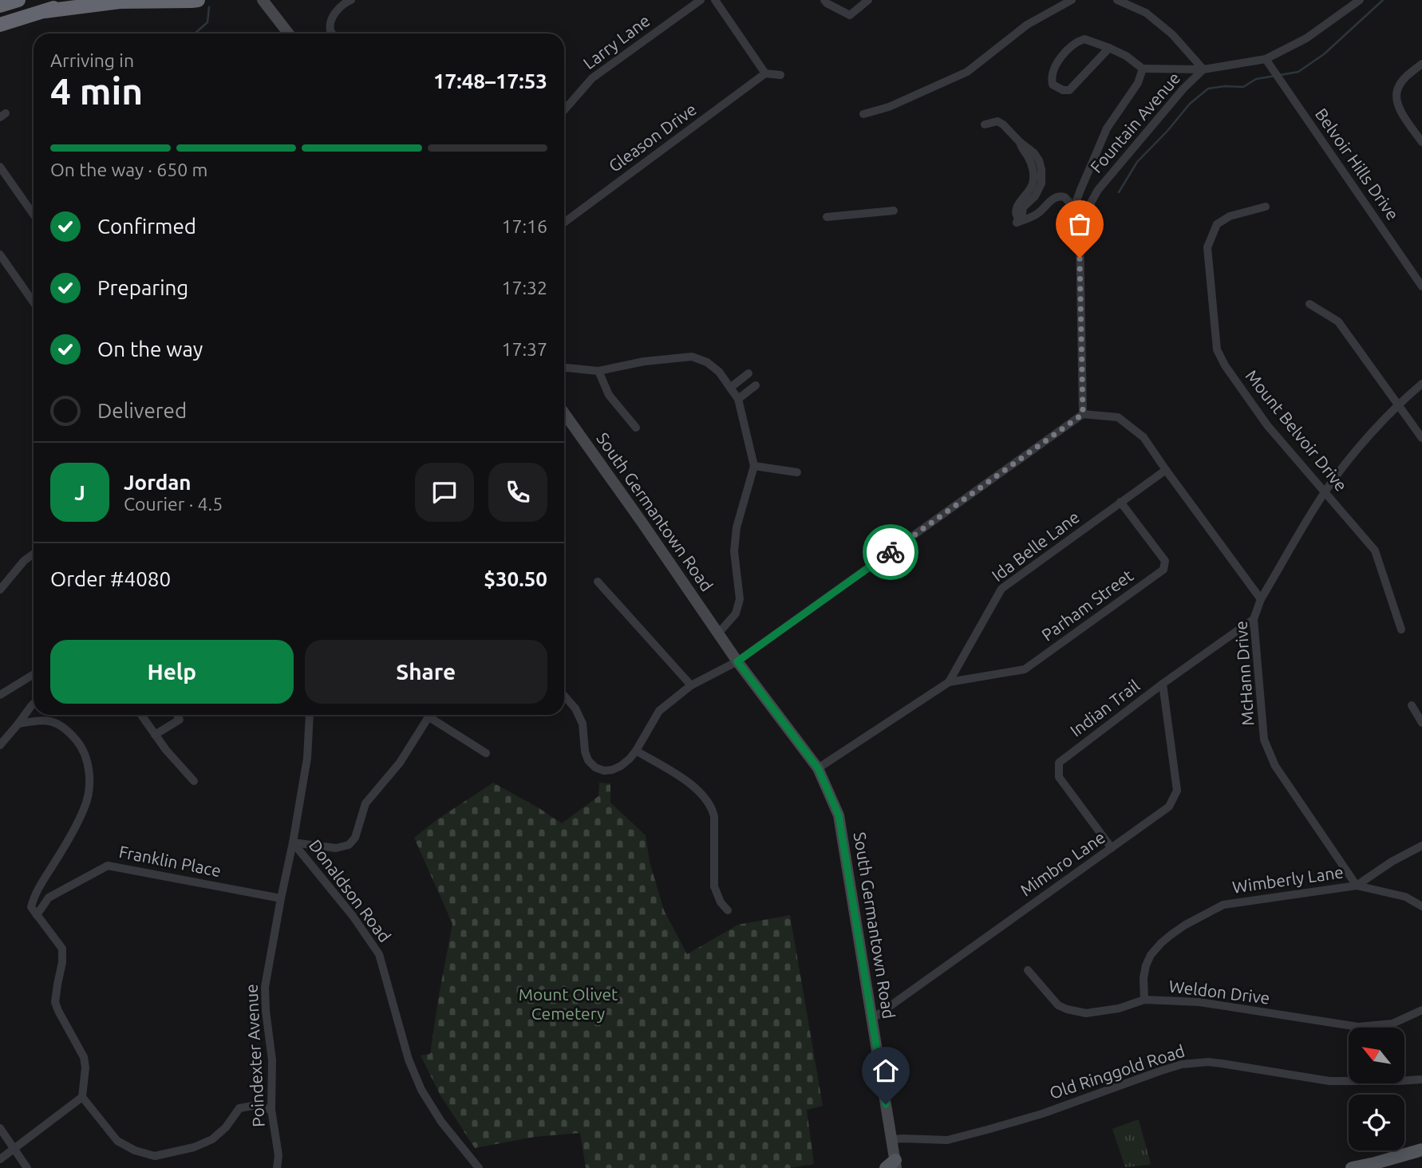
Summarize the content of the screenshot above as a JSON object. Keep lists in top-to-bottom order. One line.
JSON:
{"streets":{"main road":["South Germantown Road"],"street":["Larry Lane","Fountain Avenue","Gleason Drive","Belvoir Hills Drive","Mount Belvoir Drive","Ida Belle Lane","Parham Street","McHann Drive","Indian Trail","Franklin Place","Mimbro Lane","Wimberly Lane","Donaldson Road","Weldon Drive","Poindexter Avenue","Old Ringgold Road"]},"crossings":[["Fountain Avenue","Belvoir Hills Drive"],["Fountain Avenue","McHann Drive"],["South Germantown Road","Ida Belle Lane"],["South Germantown Road","Mimbro Lane"],["South Germantown Road","Old Ringgold Road"],["Ida Belle Lane","Parham Street"],["Ida Belle Lane","McHann Drive"],["McHann Drive","Indian Trail"],["McHann Drive","Wimberly Lane"],["Indian Trail","Mimbro Lane"],["Franklin Place","Poindexter Avenue"],["Wimberly Lane","Weldon Drive"],["Donaldson Road","Poindexter Avenue"]],"parks":["Mount Olivet Cemetery"],"north":"top left","page":{"heading":["4 min","Arriving in","17:48–17:53"],"panel":["Jordan","Courier · 4.5","Order #4080","$30.50"],"bar":"On the way · 650 m","list":[["Confirmed","17:16"],["Preparing","17:32"],["On the way","17:37"],"Delivered"],"round":"J","buttons":["Help","Share"]}}
